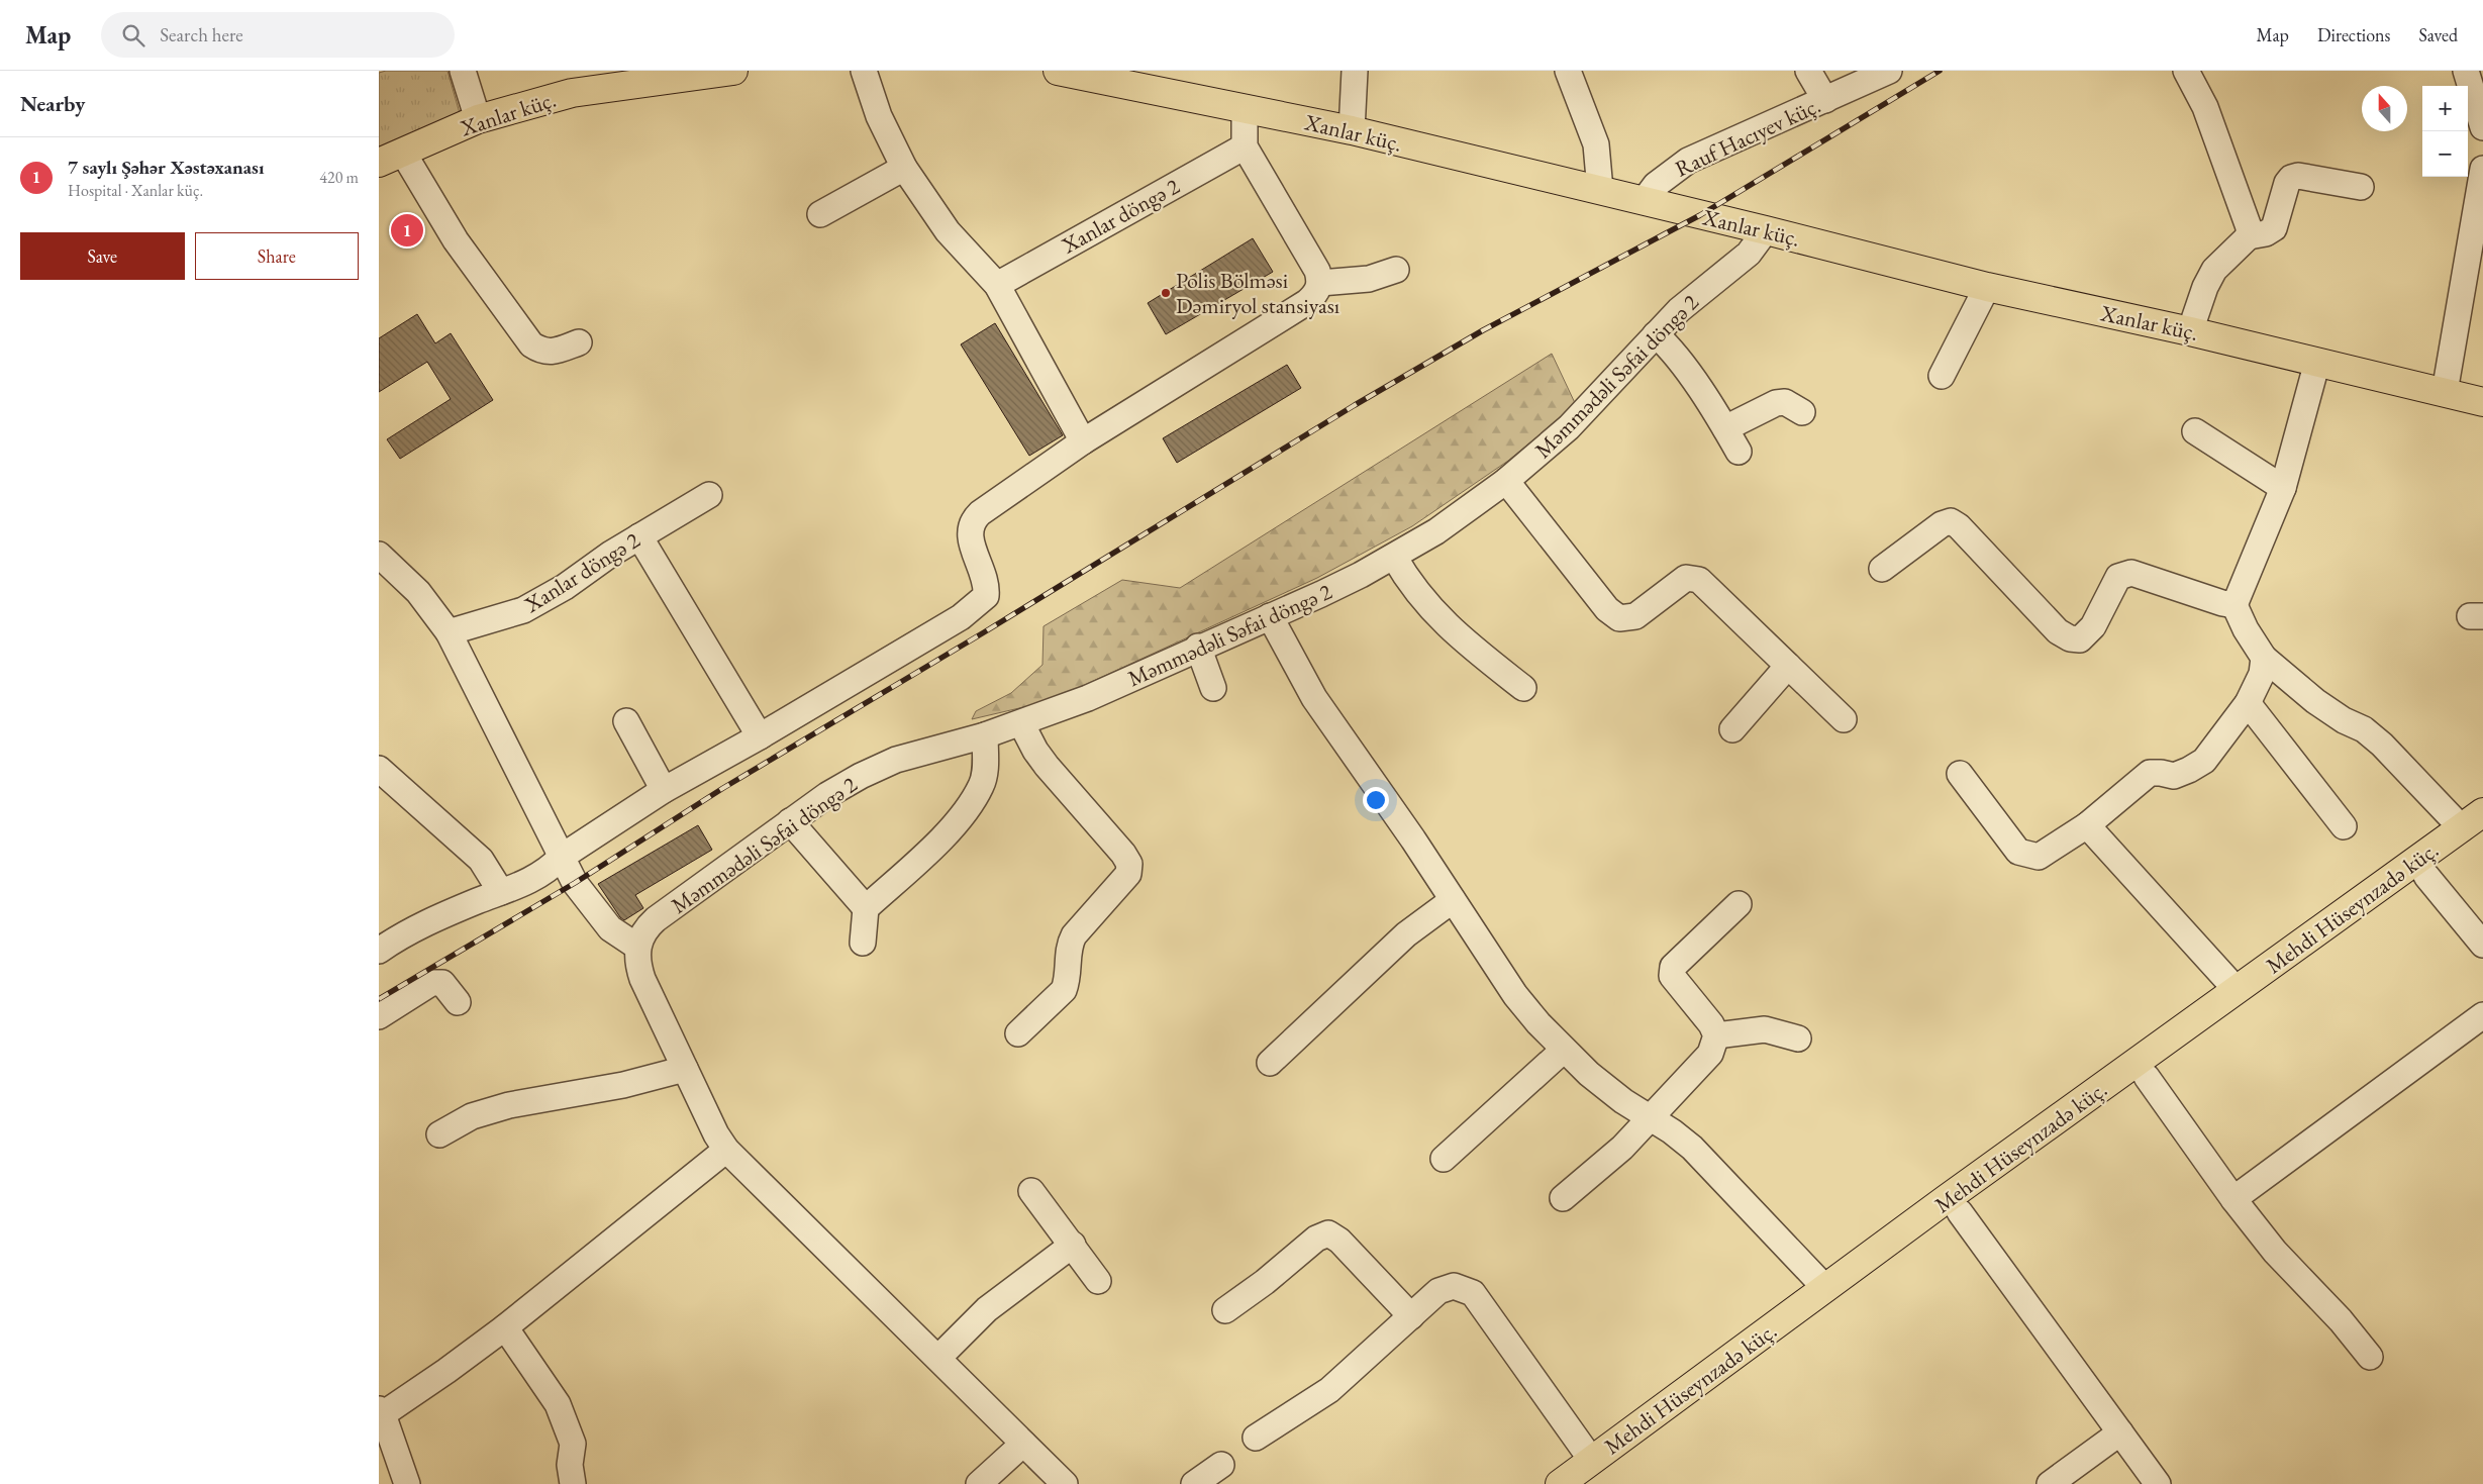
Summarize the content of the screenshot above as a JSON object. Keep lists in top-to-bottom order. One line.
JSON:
{"streets":{"main road":["Xanlar küç.","Mehdi Hüseynzadə küç."],"street":["Rauf Hacıyev küç.","Xanlar döngə 2","Məmmədəli Səfai döngə 2"]},"crossings":[["Xanlar küç.","Rauf Hacıyev küç."],["Xanlar küç.","Məmmədəli Səfai döngə 2"]],"places":["Polis Bölməsi Dəmiryol stansiyası"],"north":"top","page":{"header":"Map","search":"Search here","nav":["Map","Directions","Saved"],"heading":"Nearby","map_buttons":["+","−"],"list":[{"mark":"1","name":"7 saylı Şəhər Xəstəxanası","note":"Hospital · Xanlar küç.","value":"420 m"}],"pins":"1","buttons":["Save","Share"]}}
